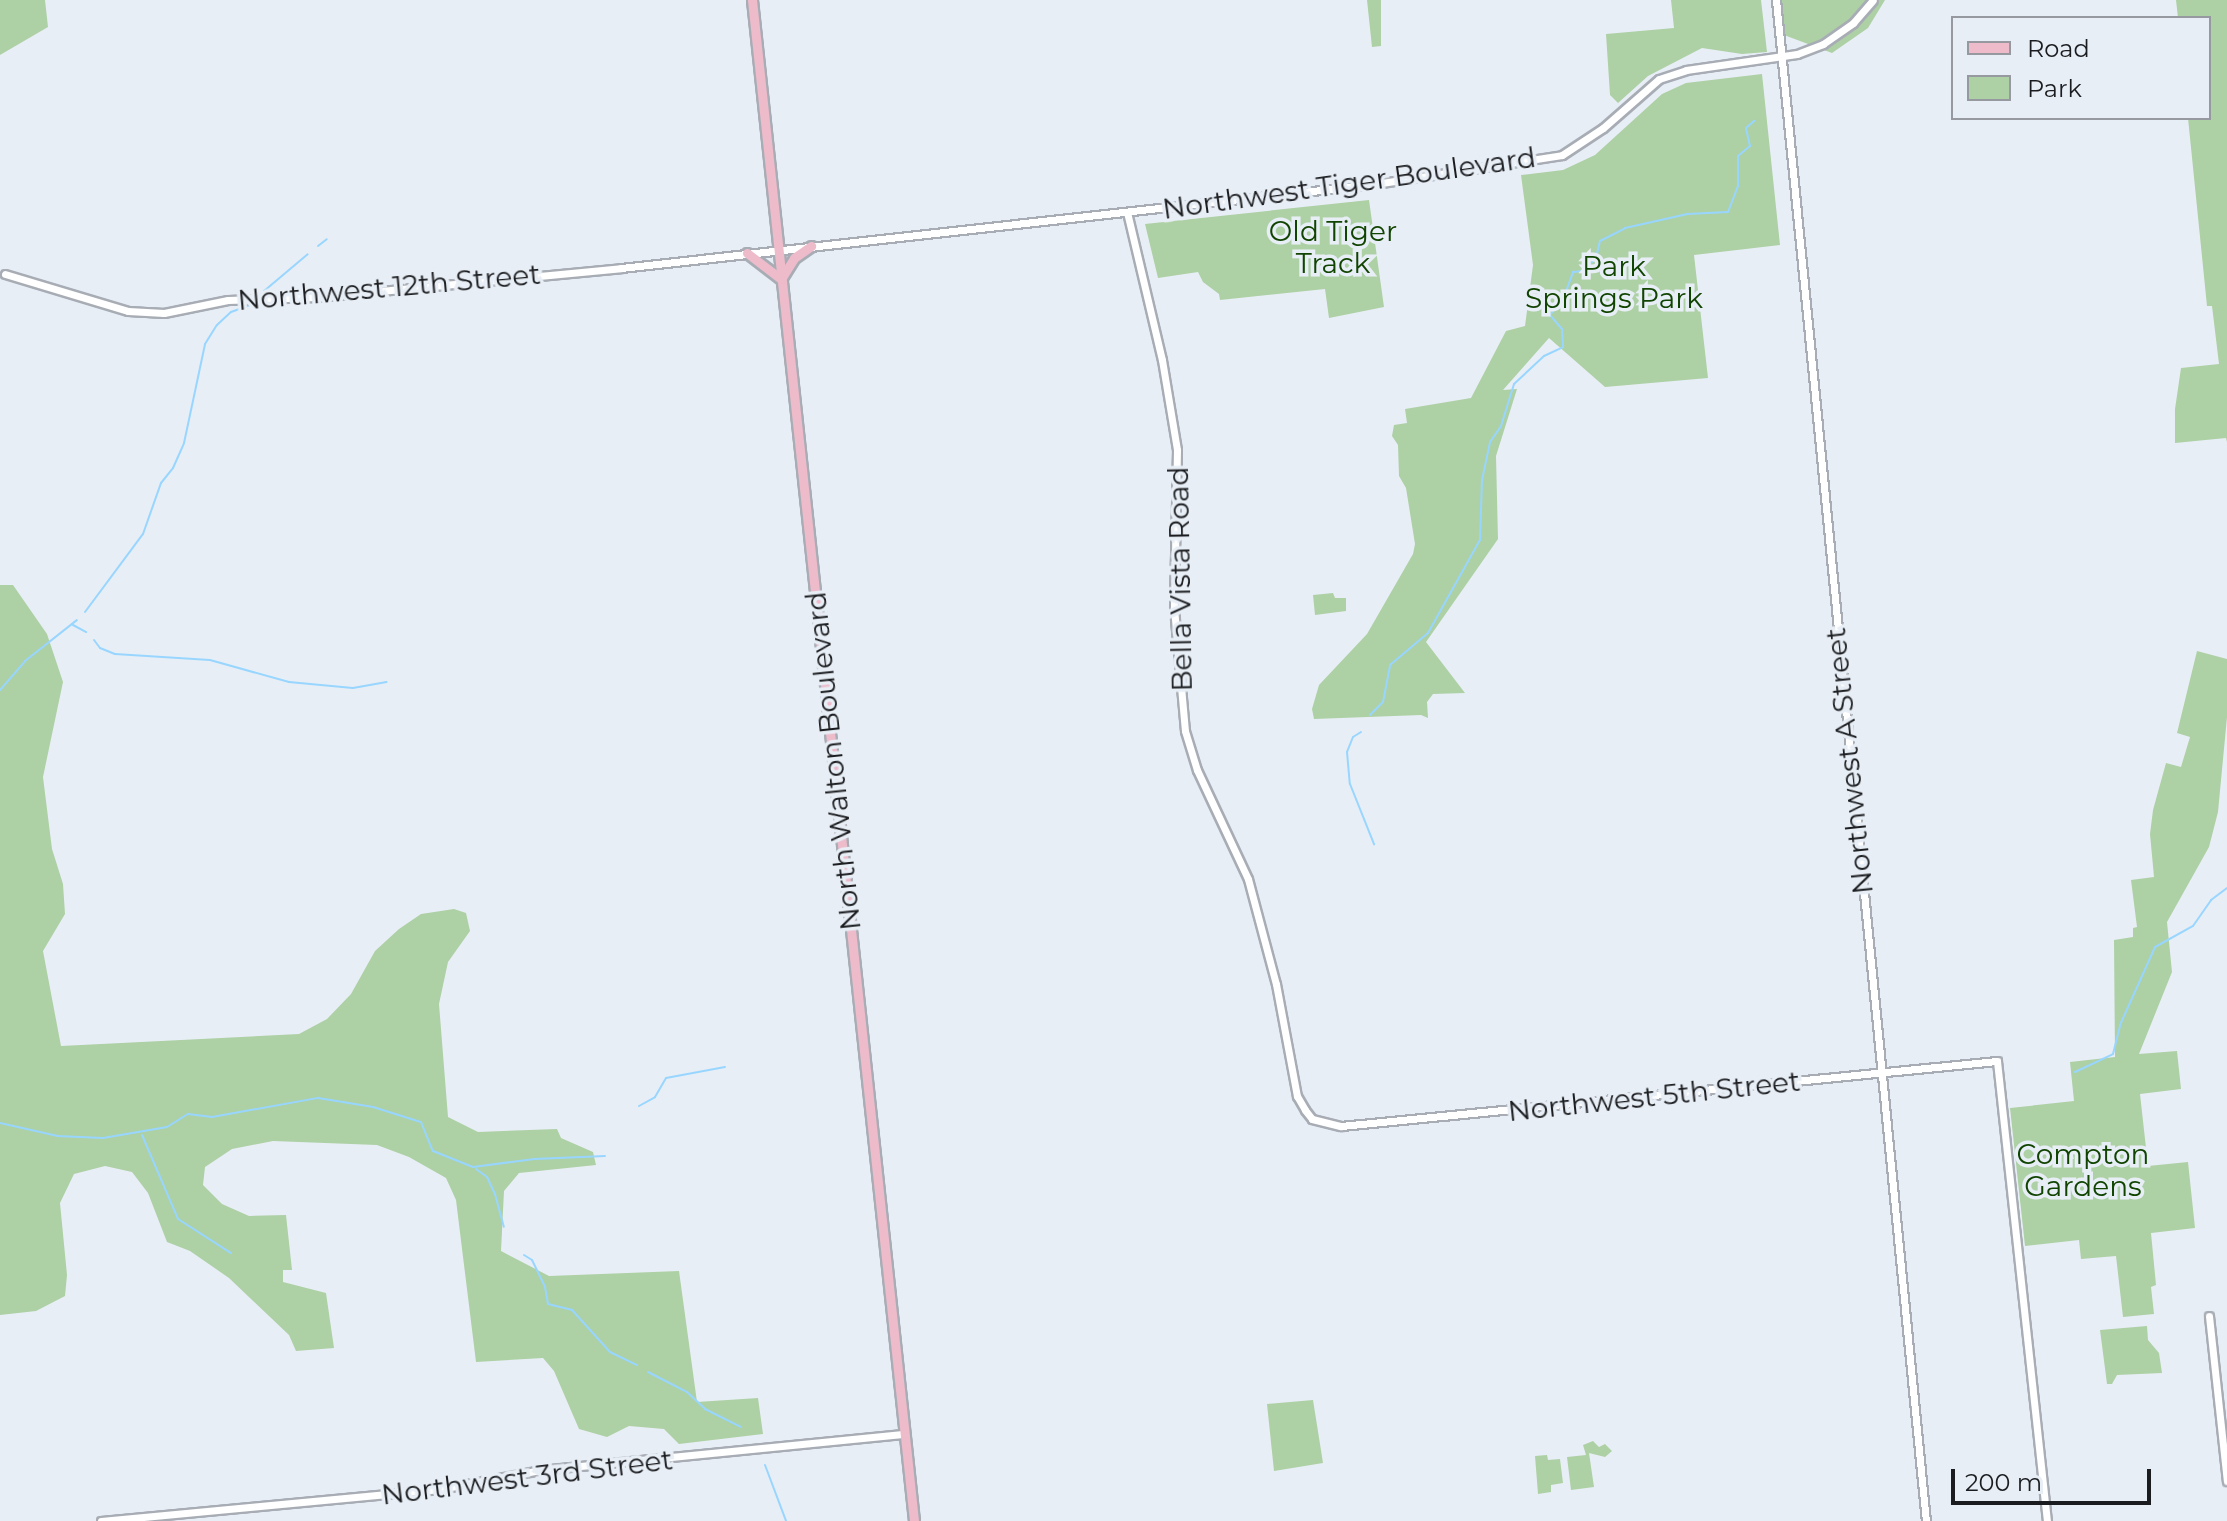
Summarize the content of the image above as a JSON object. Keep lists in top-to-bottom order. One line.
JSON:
{"streets":{"main road":["North Walton Boulevard"],"street":["Northwest Tiger Boulevard","Northwest 12th Street","Bella Vista Road","Northwest A Street","Northwest 5th Street","Northwest 3rd Street"]},"crossings":[["Northwest Tiger Boulevard","Northwest 12th Street"],["Northwest Tiger Boulevard","Bella Vista Road"],["Northwest Tiger Boulevard","North Walton Boulevard"],["Northwest Tiger Boulevard","Northwest A Street"],["Northwest 12th Street","North Walton Boulevard"],["Bella Vista Road","Northwest 5th Street"],["North Walton Boulevard","Northwest 3rd Street"],["Northwest A Street","Northwest 5th Street"]],"parks":["Old Tiger Track","Park Springs Park","Compton Gardens"],"legend":["Road","Park"],"scale_bar":"200 m"}
